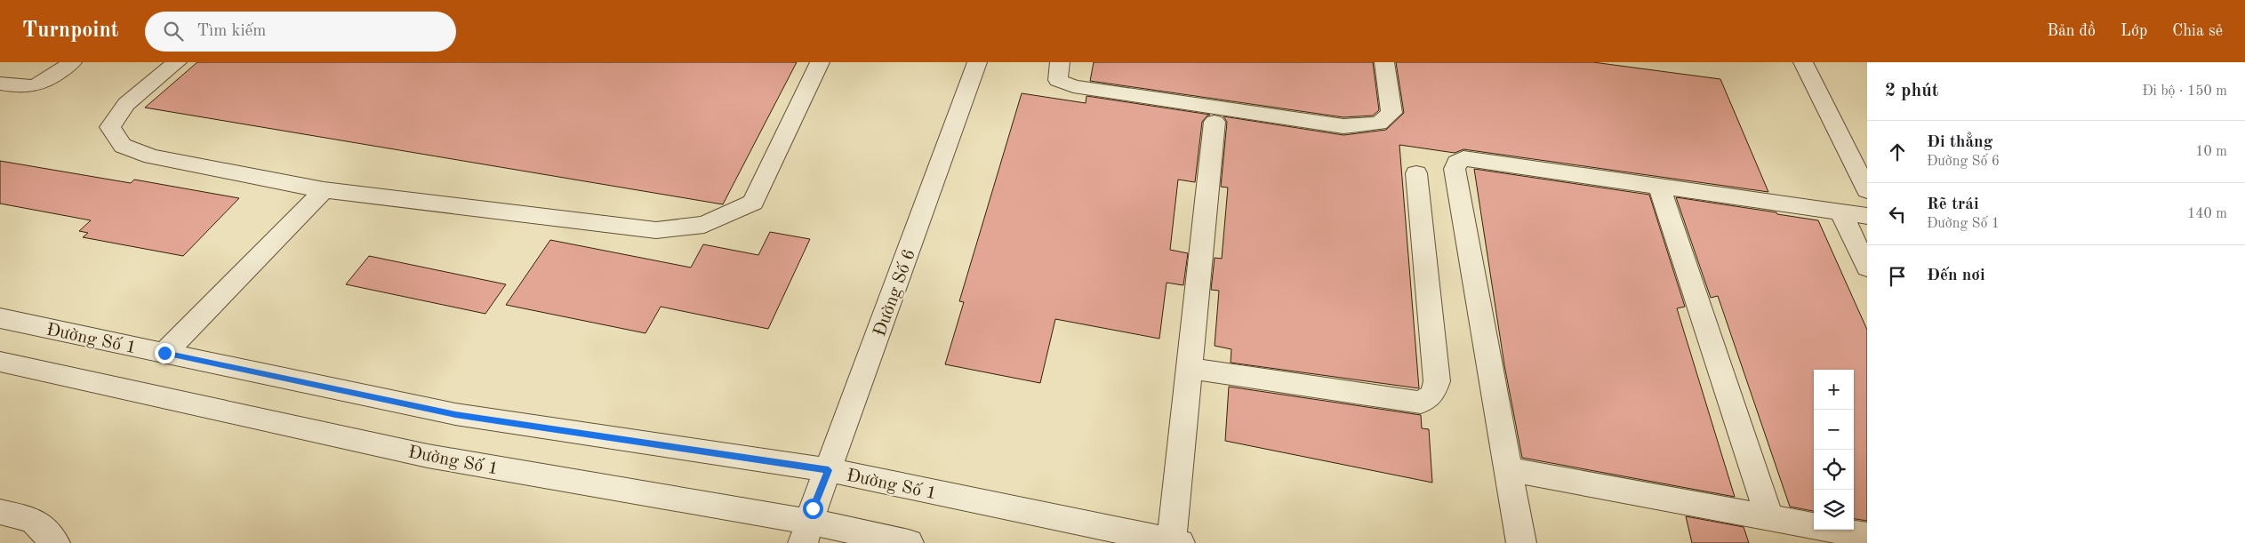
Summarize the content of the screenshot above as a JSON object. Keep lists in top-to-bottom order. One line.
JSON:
{"streets":{"street":["Đường Số 6","Đường Số 1"]},"crossings":[["Đường Số 6","Đường Số 1"]],"page":{"header":"Turnpoint","search":"Tìm kiếm","nav":["Bản đồ","Lớp","Chia sẻ"],"heading":["2 phút","Đi bộ · 150 m"],"list":[["Đi thẳng","Đường Số 6","10 m"],["Rẽ trái","Đường Số 1","140 m"],"Đến nơi"],"map_buttons":["+","−"]}}
